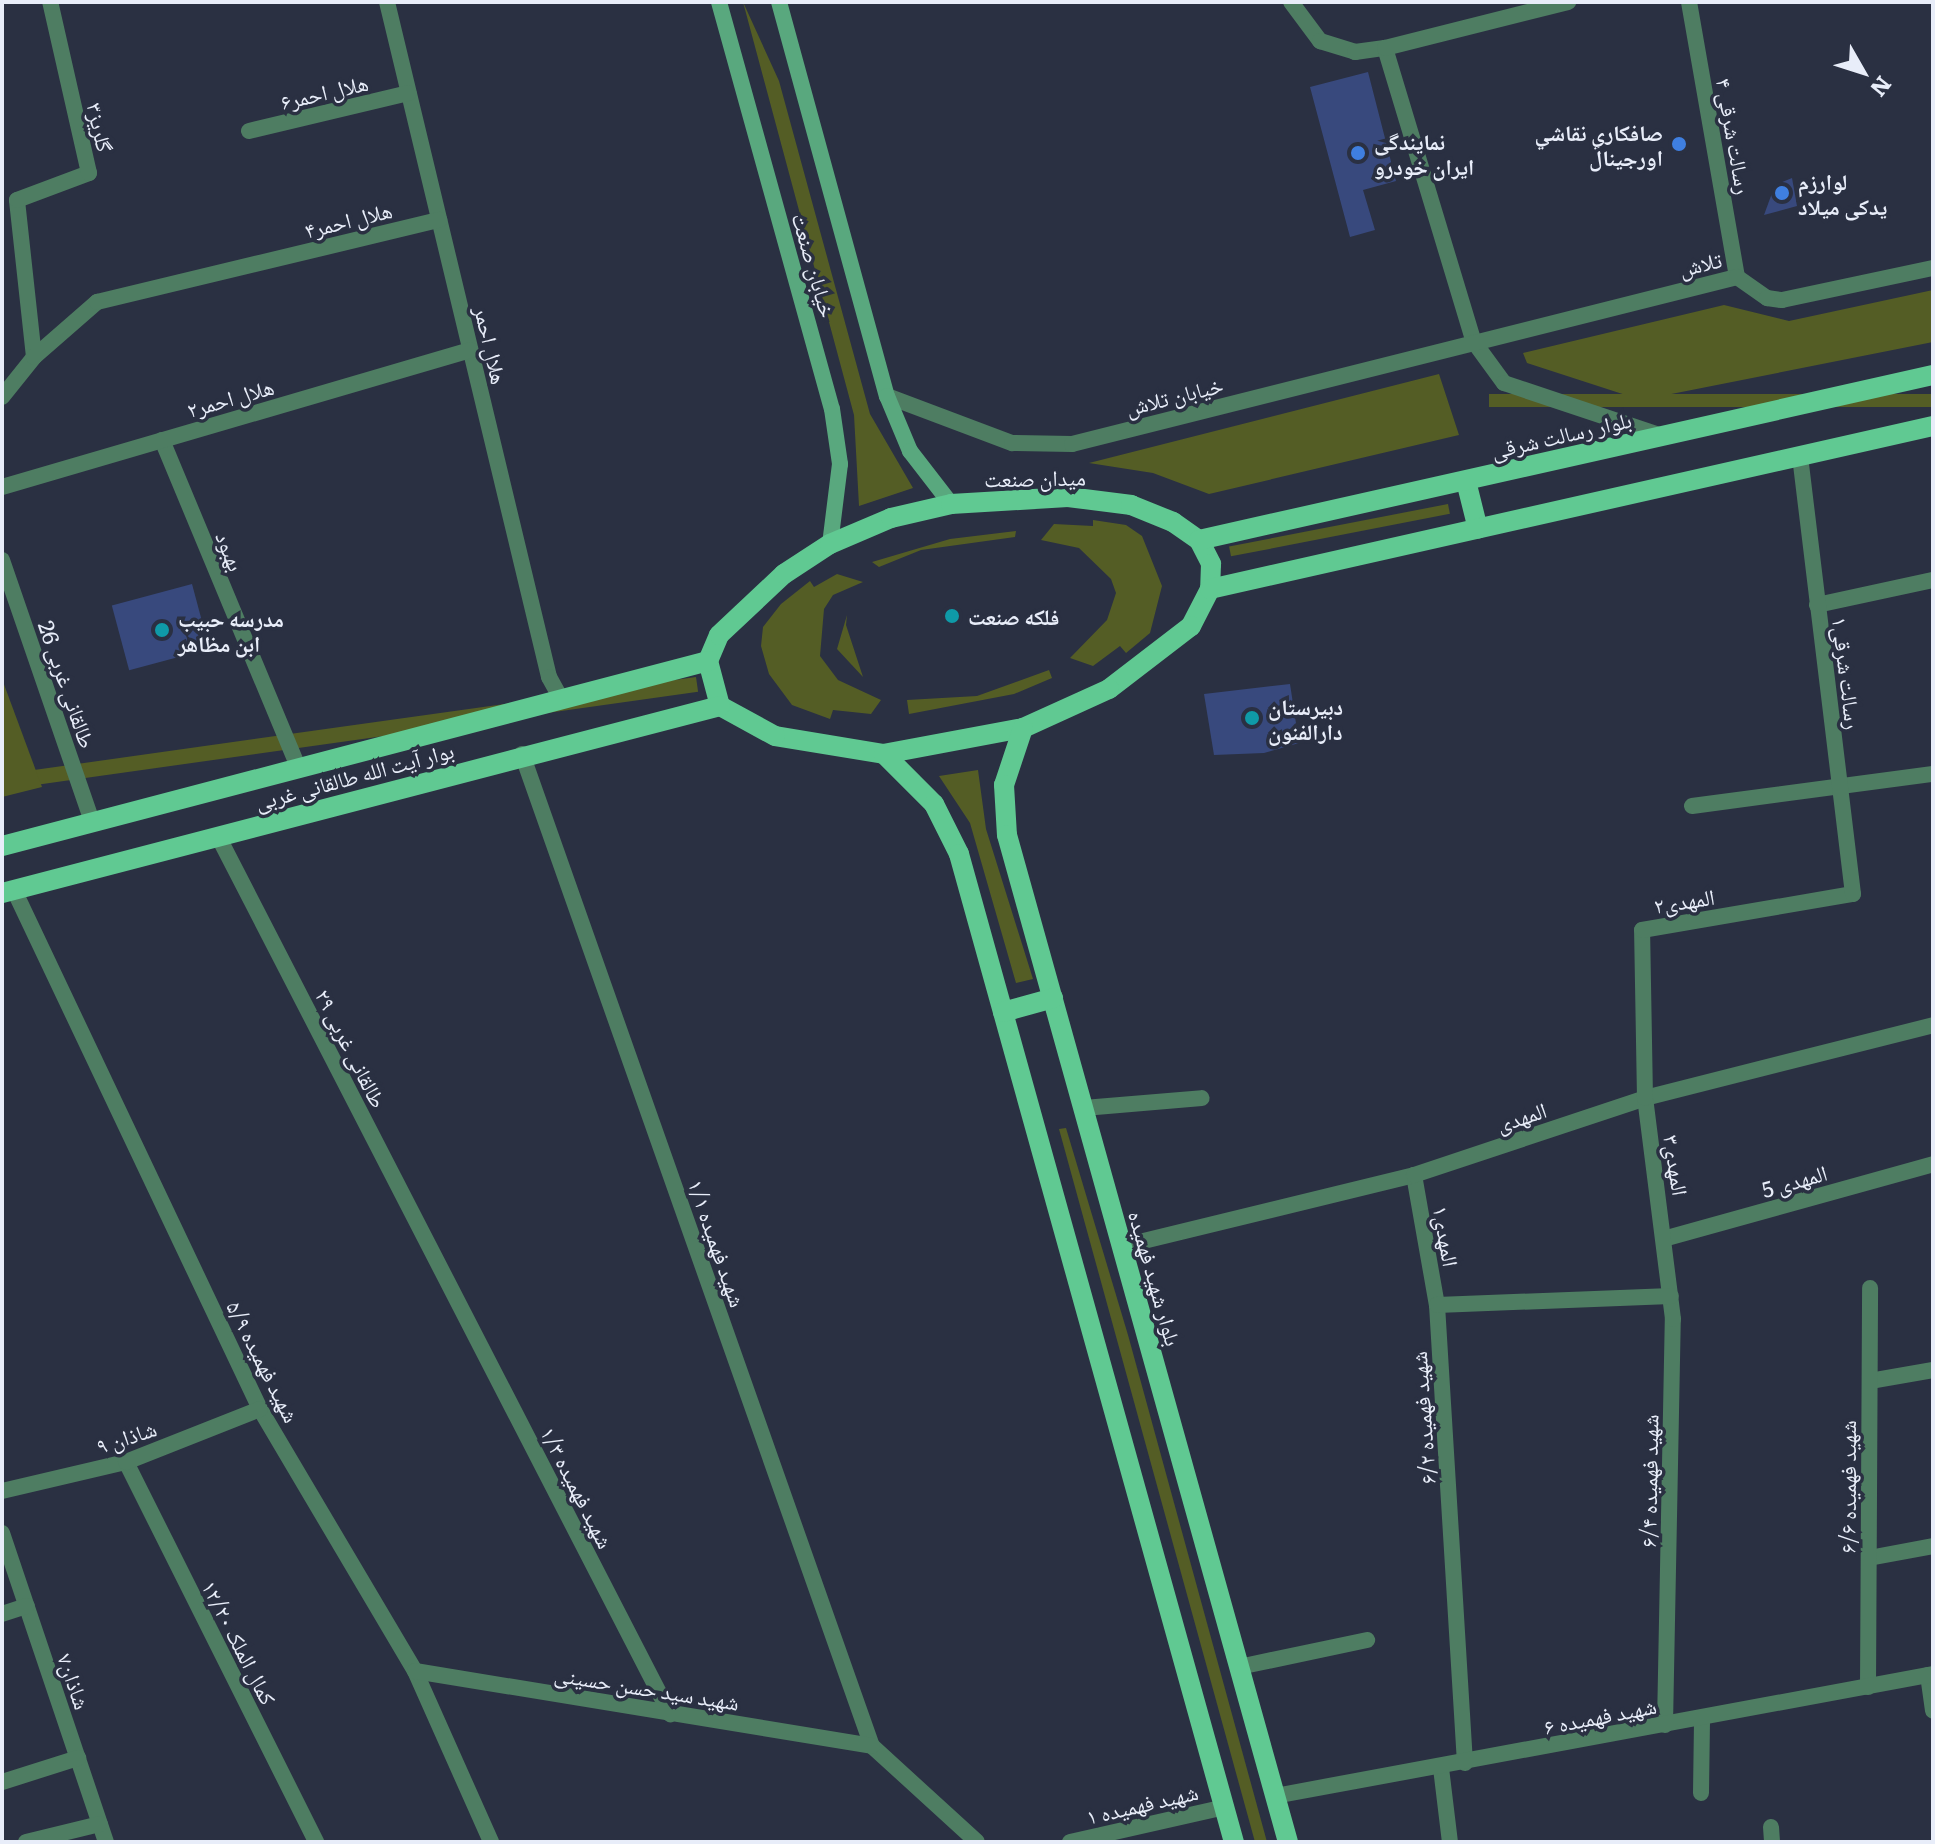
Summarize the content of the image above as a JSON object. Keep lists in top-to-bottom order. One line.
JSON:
{"streets":{"main road":["خیابان صنعت","بلوار رسالت شرقی","میدان صنعت","بوار آیت الله طالقانی غربی","بلوار شهید فهمیده"],"street":["هلال احمر۶","گلریز۳","رسالت شرقی ۴","هلال احمر۴","تلاش","هلال احمر","خیابان تلاش","هلال احمر۲","بهبود","رسالت شرقی۱","طالقانی غربی 26","المهدی۲","طالقانی غربی ۲۹","المهدی","المهدی۳","المهدی 5","المهدی۱","شهید فهمیده ۱/۱","شهید فهمیده ۵/۹","شهید فهمیده ۶/۲","شاذان ۹","شهید فهمیده ۶/۴","شهید فهمیده ۱/۳","شهید فهمیده ۶/۶","کمال الملک ۱۲/۲۰","شاذان۷","شهید سید حسن حسینی","شهید فهمیده ۶","شهید فهمیده ۱"]},"crossings":[["هلال احمر۶","هلال احمر"],["گلریز۳","هلال احمر۴"],["رسالت شرقی ۴","تلاش"],["هلال احمر۴","هلال احمر"],["تلاش","خیابان تلاش"],["خیابان صنعت","خیابان تلاش"],["خیابان صنعت","میدان صنعت"],["هلال احمر","هلال احمر۲"],["هلال احمر","بوار آیت الله طالقانی غربی"],["هلال احمر۲","بهبود"],["بلوار رسالت شرقی","میدان صنعت"],["میدان صنعت","بوار آیت الله طالقانی غربی"],["بهبود","بوار آیت الله طالقانی غربی"],["رسالت شرقی۱","المهدی۲"],["طالقانی غربی 26","بوار آیت الله طالقانی غربی"],["بوار آیت الله طالقانی غربی","طالقانی غربی ۲۹"],["بوار آیت الله طالقانی غربی","شهید فهمیده ۱/۱"],["بوار آیت الله طالقانی غربی","شهید فهمیده ۵/۹"],["المهدی۲","المهدی"],["المهدی۲","المهدی۳"],["طالقانی غربی ۲۹","شهید فهمیده ۱/۳"],["المهدی","المهدی۳"],["المهدی","المهدی۱"],["المهدی","بلوار شهید فهمیده"],["المهدی۳","المهدی 5"],["المهدی۳","شهید فهمیده ۶/۴"],["المهدی 5","شهید فهمیده ۶/۴"],["المهدی۱","شهید فهمیده ۶/۲"],["شهید فهمیده ۱/۱","شهید سید حسن حسینی"],["بلوار شهید فهمیده","شهید فهمیده ۶"],["شهید فهمیده ۵/۹","شاذان ۹"],["شهید فهمیده ۵/۹","شهید سید حسن حسینی"],["شهید فهمیده ۶/۲","شهید فهمیده ۶"],["شاذان ۹","کمال الملک ۱۲/۲۰"],["شهید فهمیده ۶/۴","شهید فهمیده ۶"],["شهید فهمیده ۱/۳","شهید سید حسن حسینی"],["شهید فهمیده ۶/۶","شهید فهمیده ۶"]],"places":["صافكاري نقاشي اورجينال","نمایندگی ایران خودرو","لوارزم یدکی میلاد","فلکه صنعت","مدرسه حبیب ابن مظاهر","دبیرستان دارالفنون"],"north":"bottom right"}
